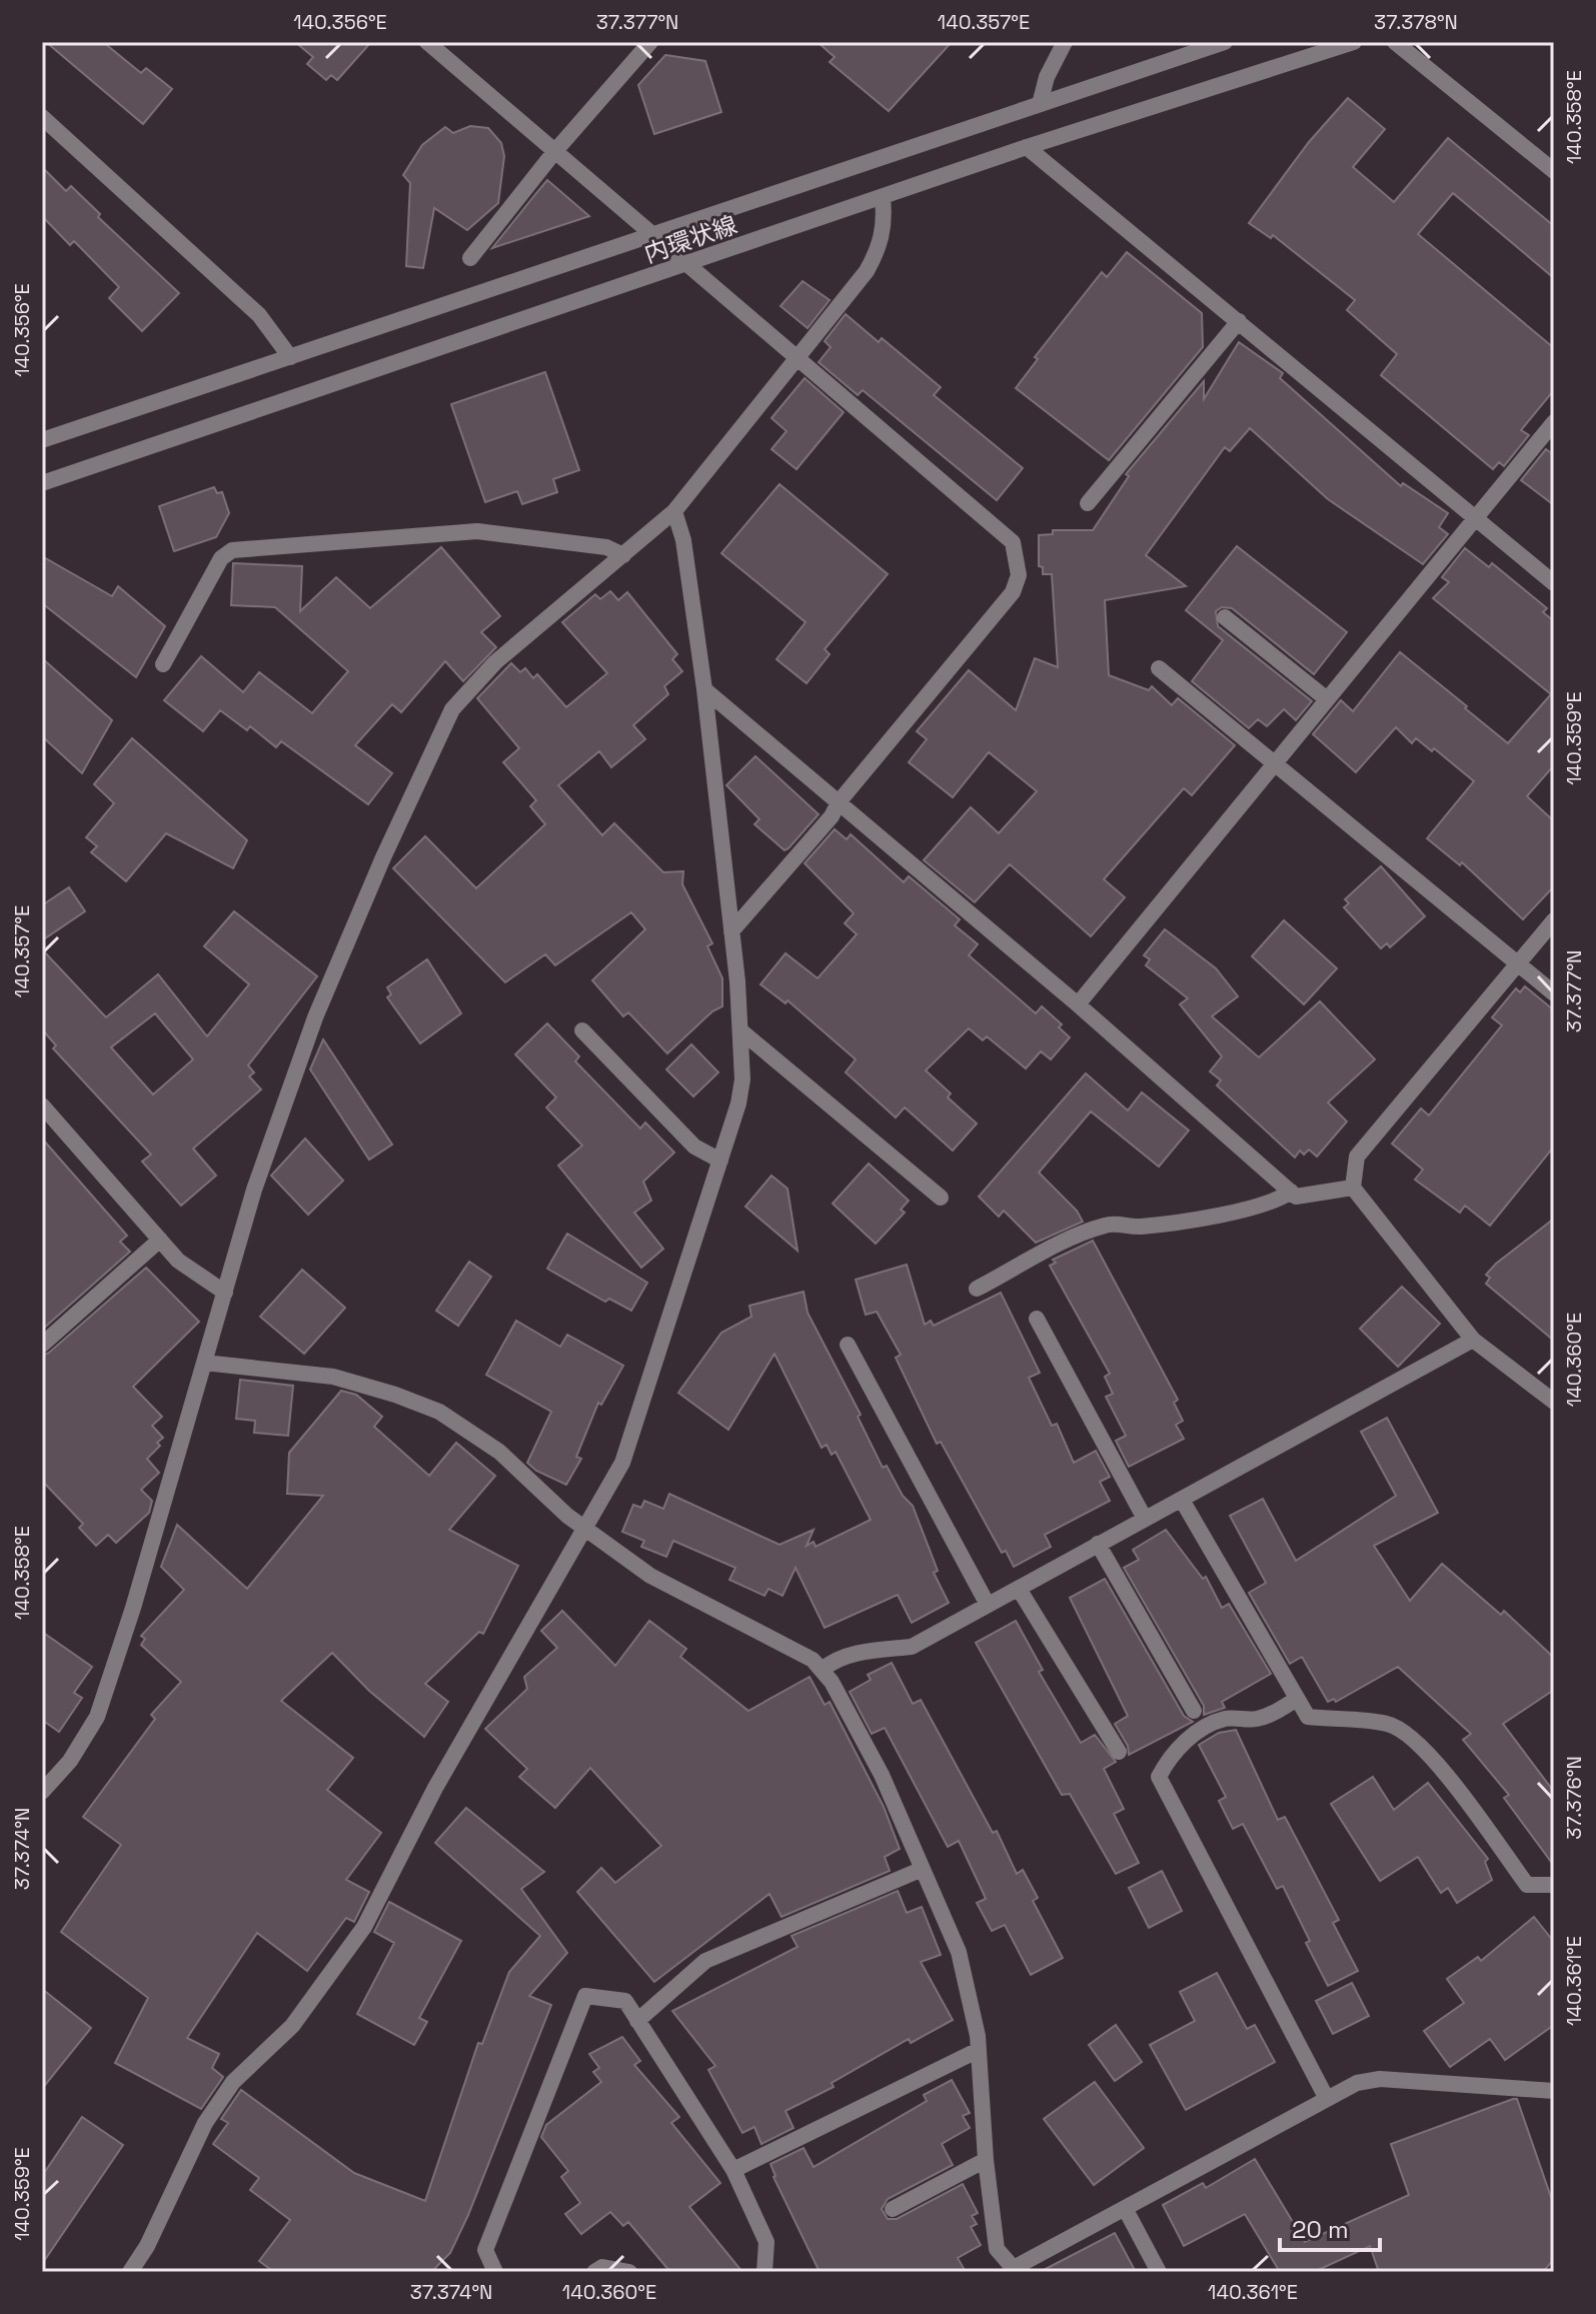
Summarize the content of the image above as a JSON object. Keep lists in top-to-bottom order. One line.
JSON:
{"streets":{"street":["内環状線"]},"scale_bar":"20 m","coordinates":["140.356°E","37.377°N","140.357°E","37.378°N","140.358°E","140.359°E","140.360°E","37.376°N","37.374°N","140.361°E"]}
